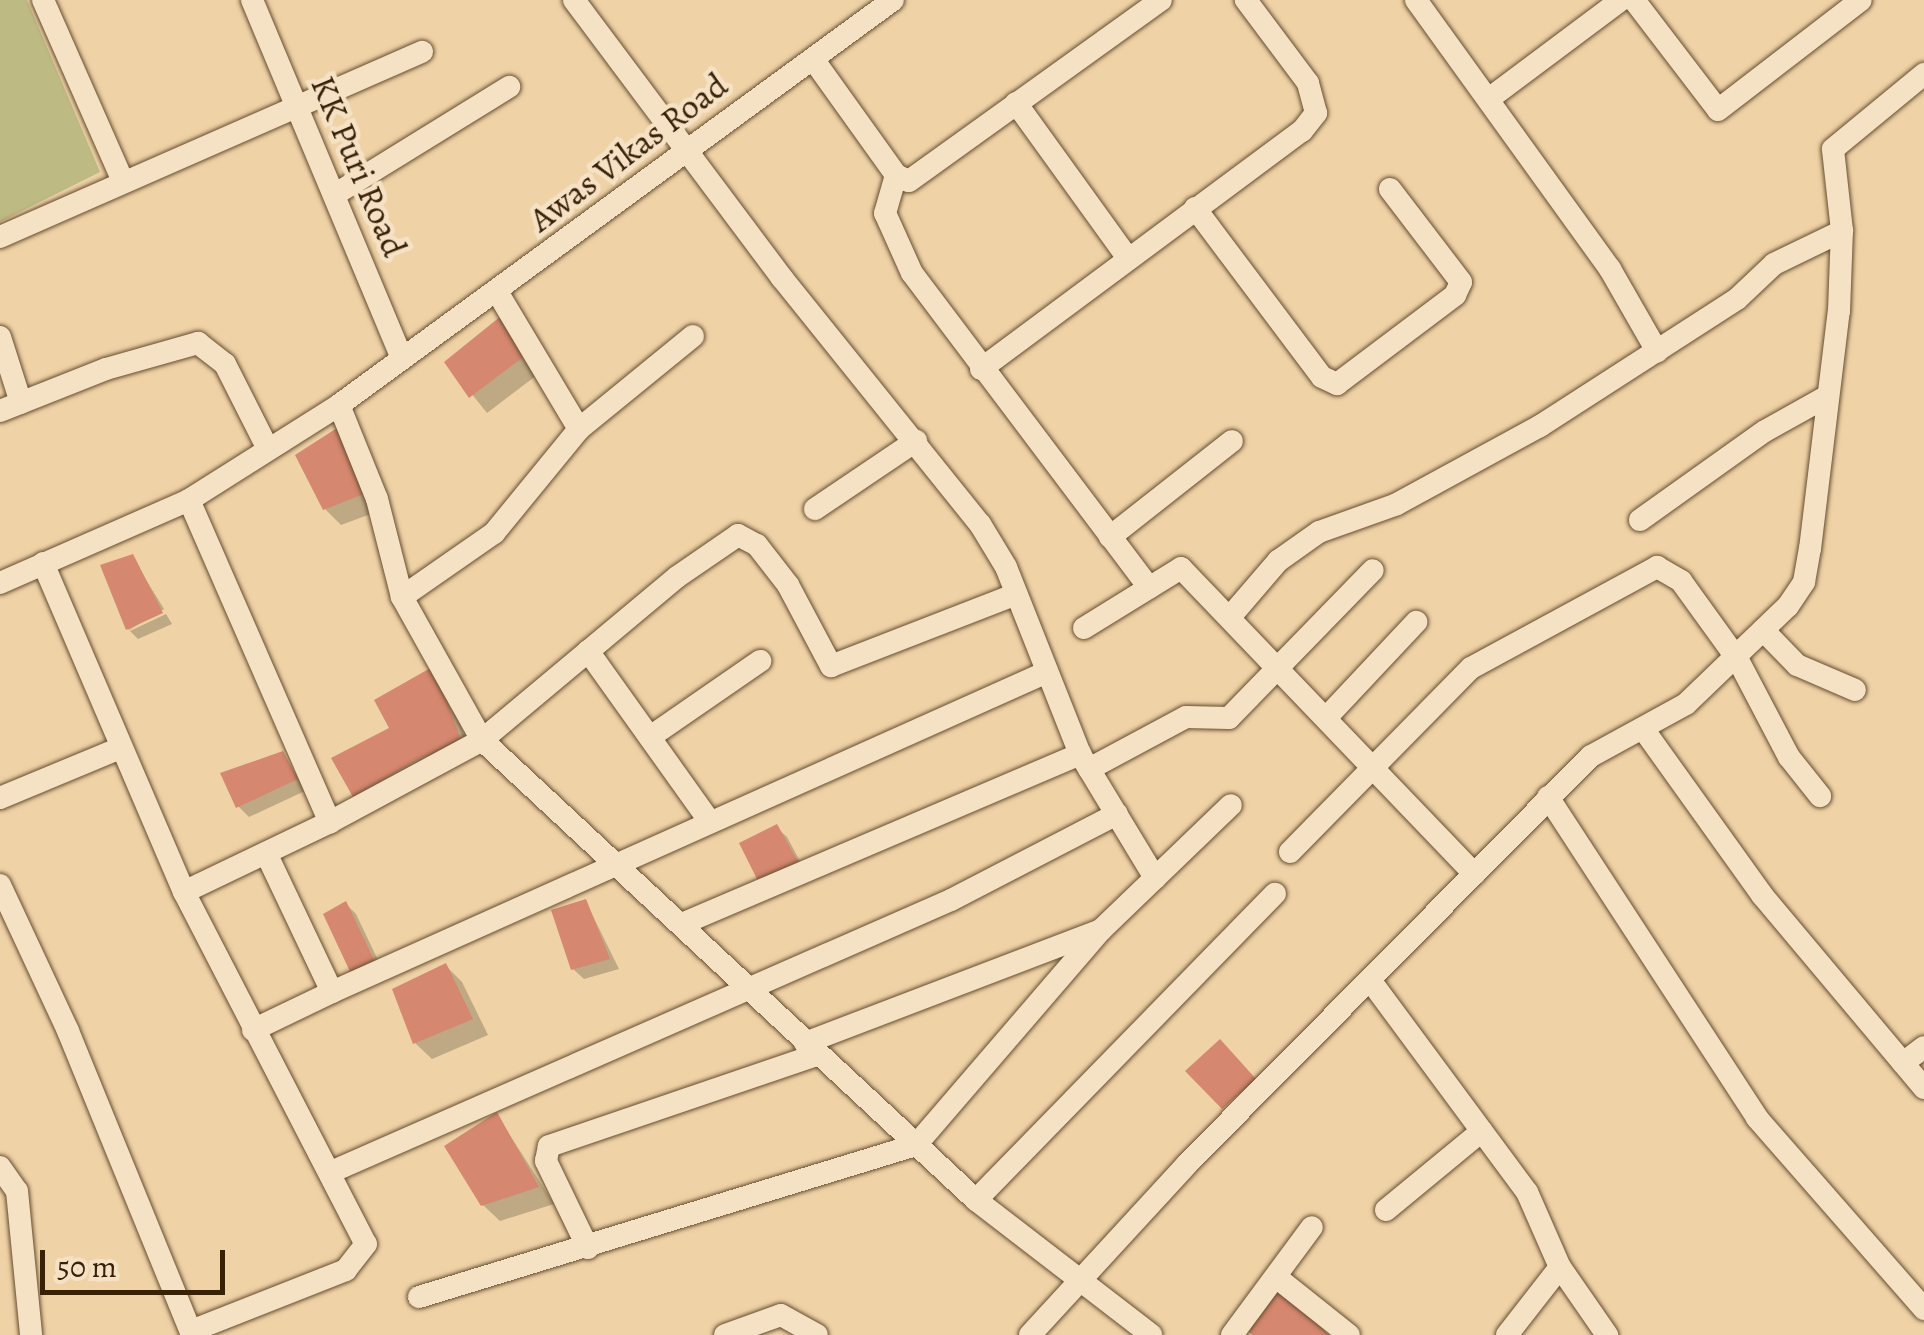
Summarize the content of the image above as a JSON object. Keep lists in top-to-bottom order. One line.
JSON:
{"streets":{"street":["Awas Vikas Road","KK Puri Road"]},"crossings":[["Awas Vikas Road","KK Puri Road"]],"scale_bar":"50 m"}
